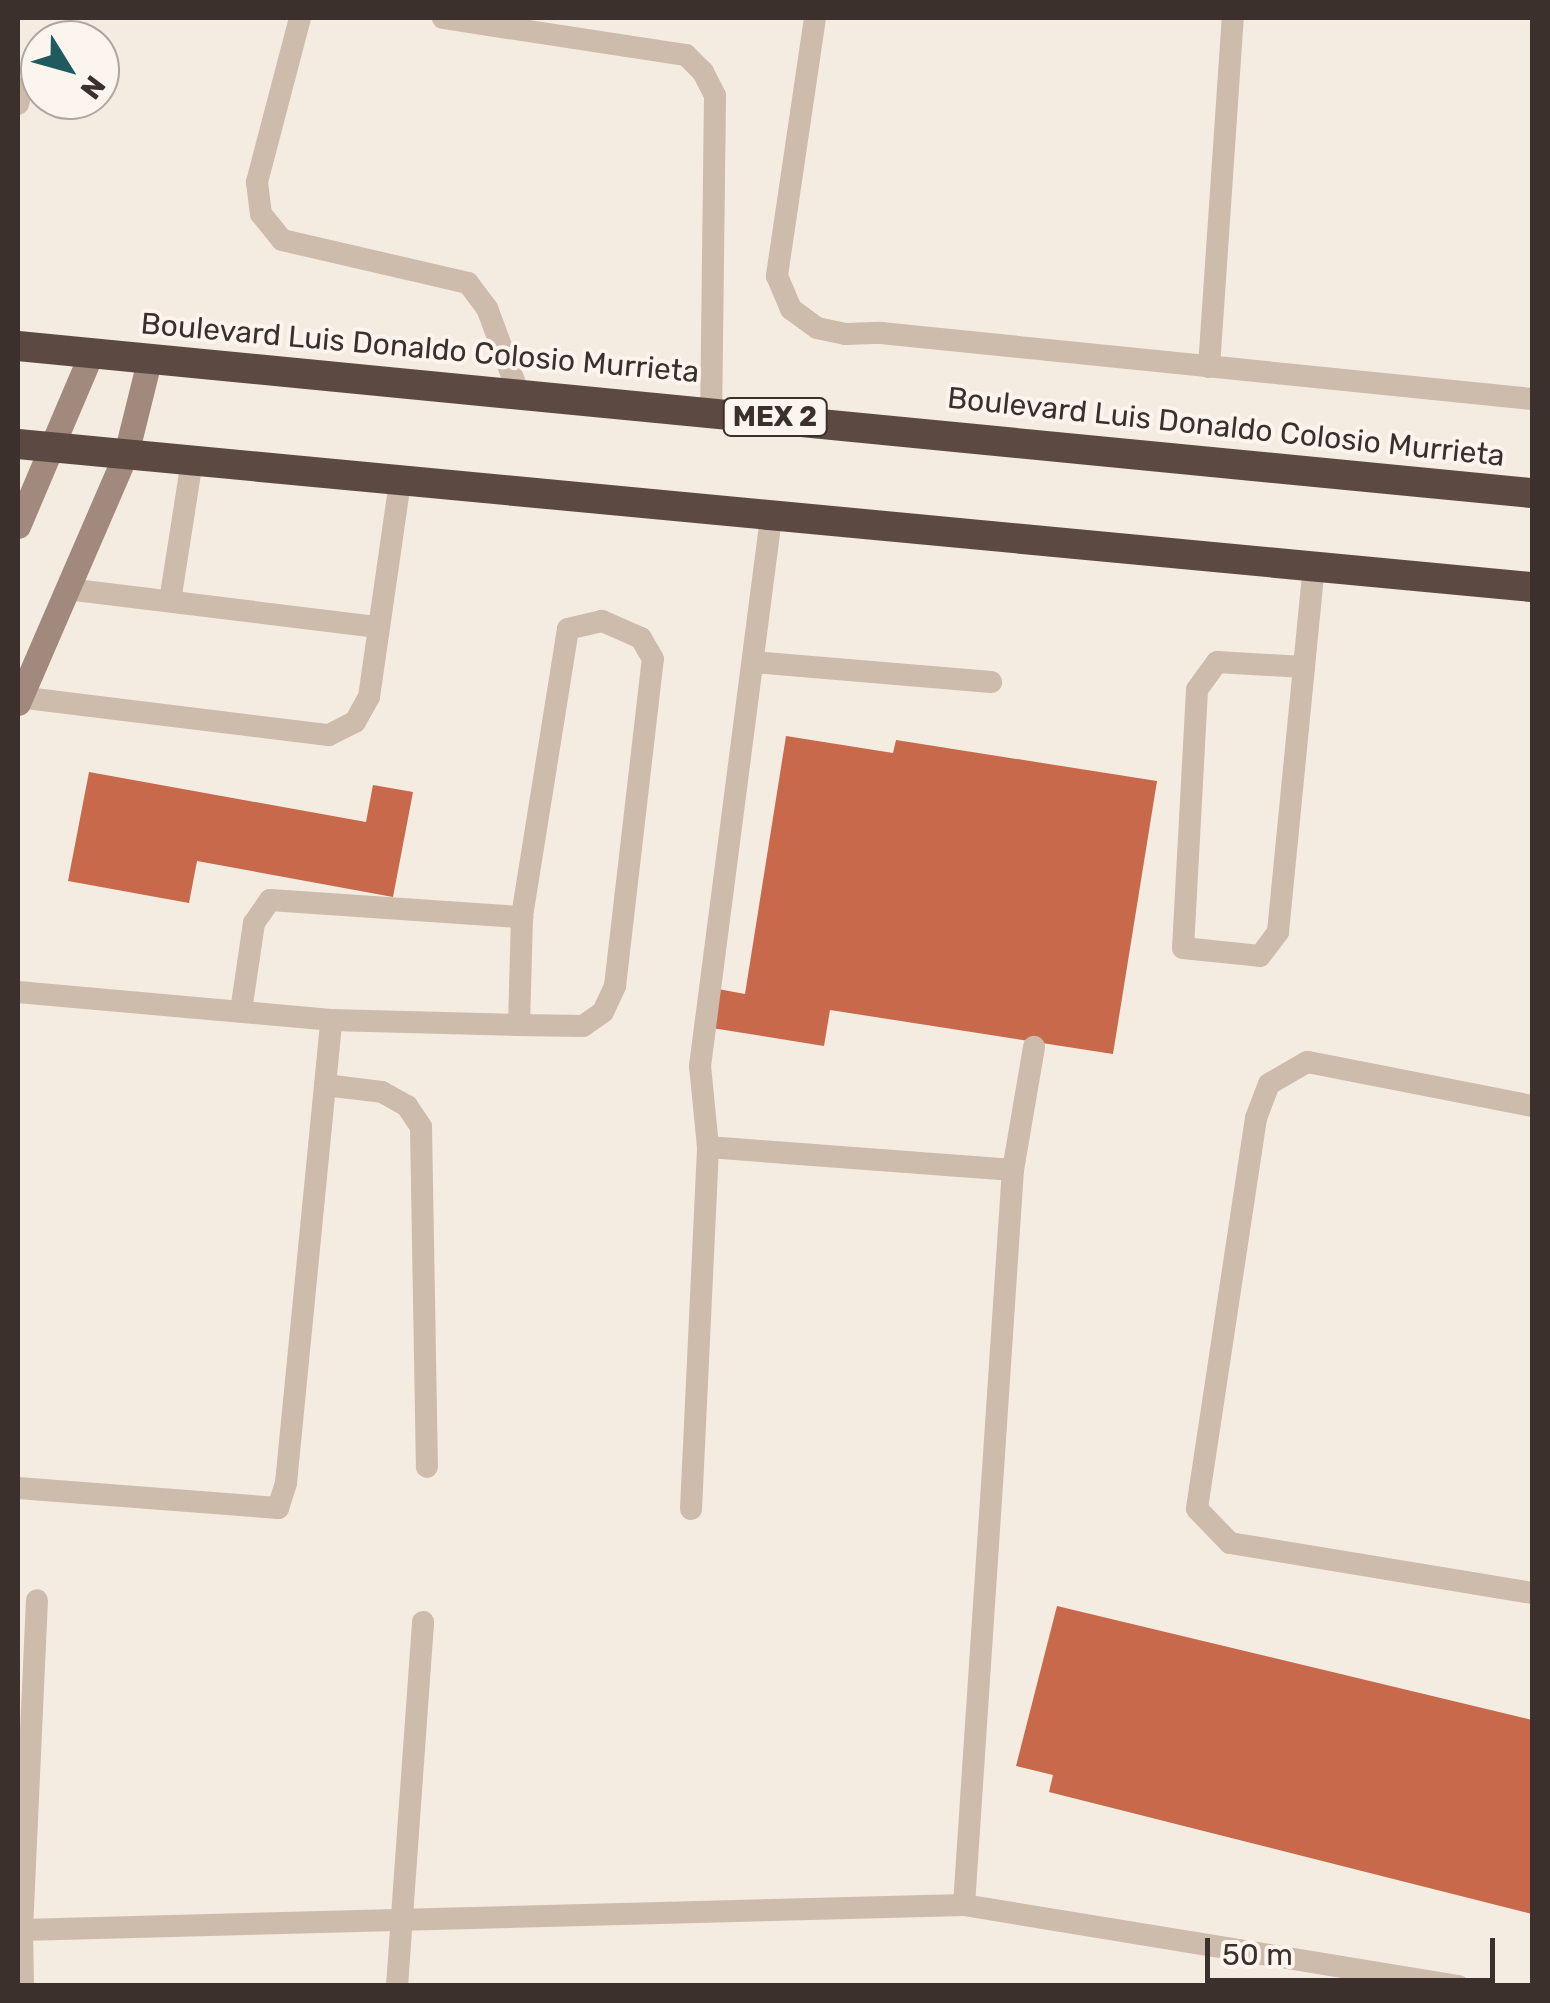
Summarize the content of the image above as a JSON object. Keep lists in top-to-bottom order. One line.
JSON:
{"streets":{"highway":["Boulevard Luis Donaldo Colosio Murrieta","MEX 2"]},"scale_bar":"50 m","north":"bottom right"}
